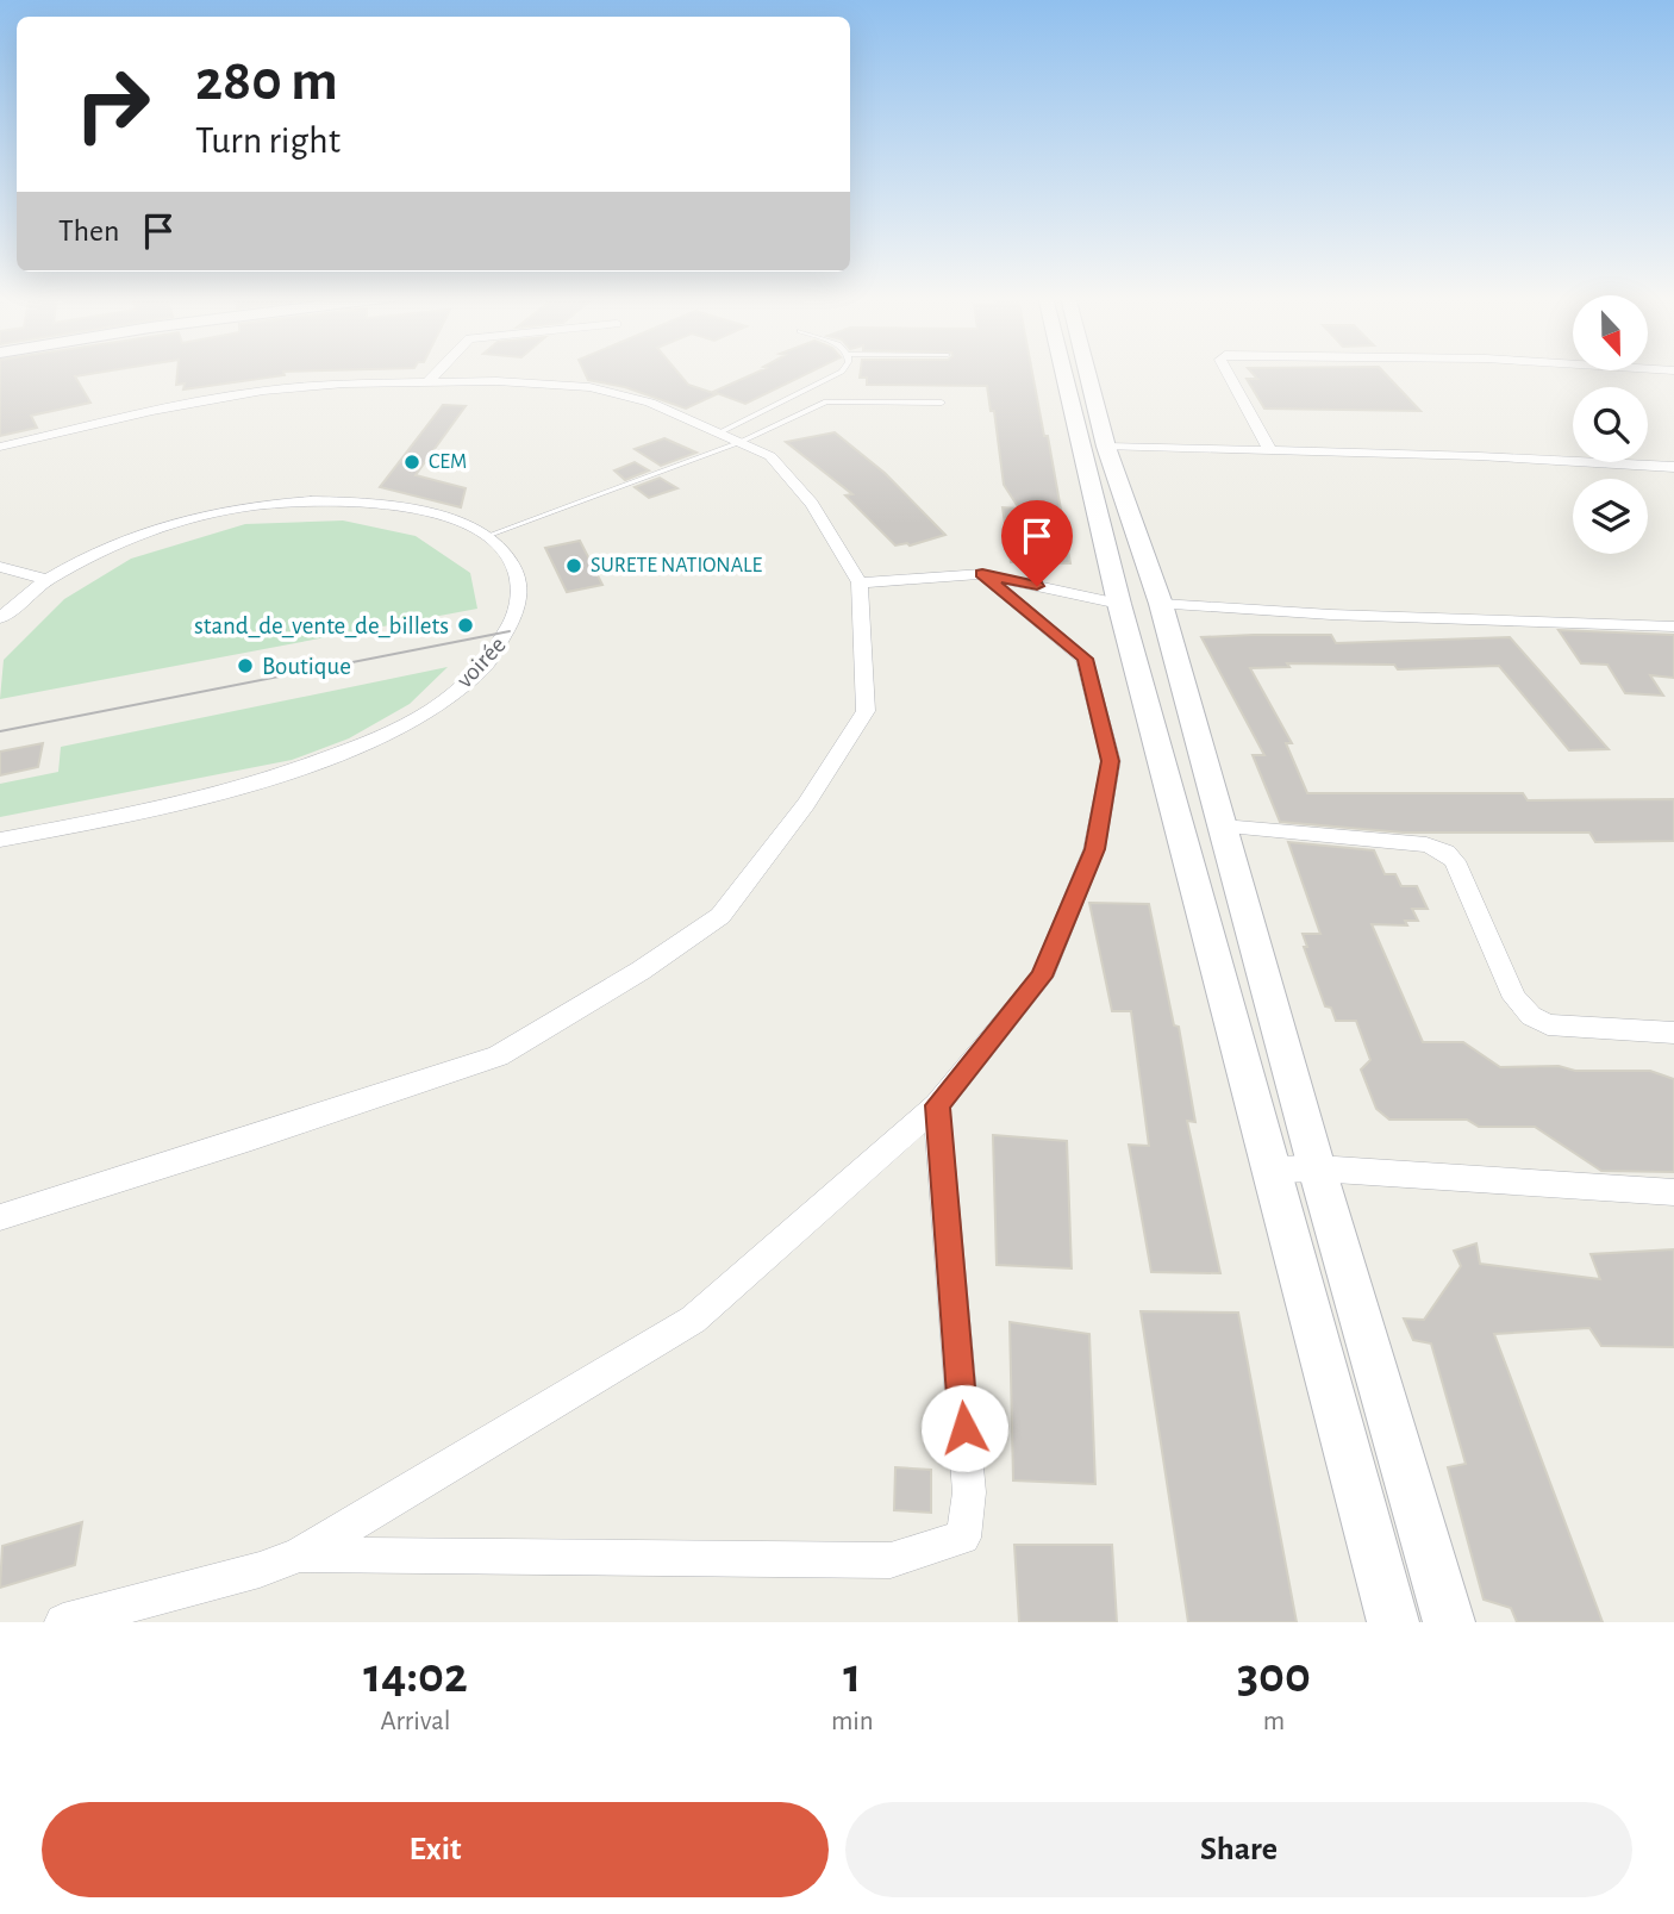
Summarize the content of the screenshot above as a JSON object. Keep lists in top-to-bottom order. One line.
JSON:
{"streets":{"street":["voirée"]},"places":["CEM","SURETE NATIONALE","stand_de_vente_de_billets","Boutique"],"north":"bottom","page":{"turn":["280 m","Turn right"],"then":"Then","eta":["14:02","Arrival","1","min","300","m"],"buttons":["Exit","Share"]}}
